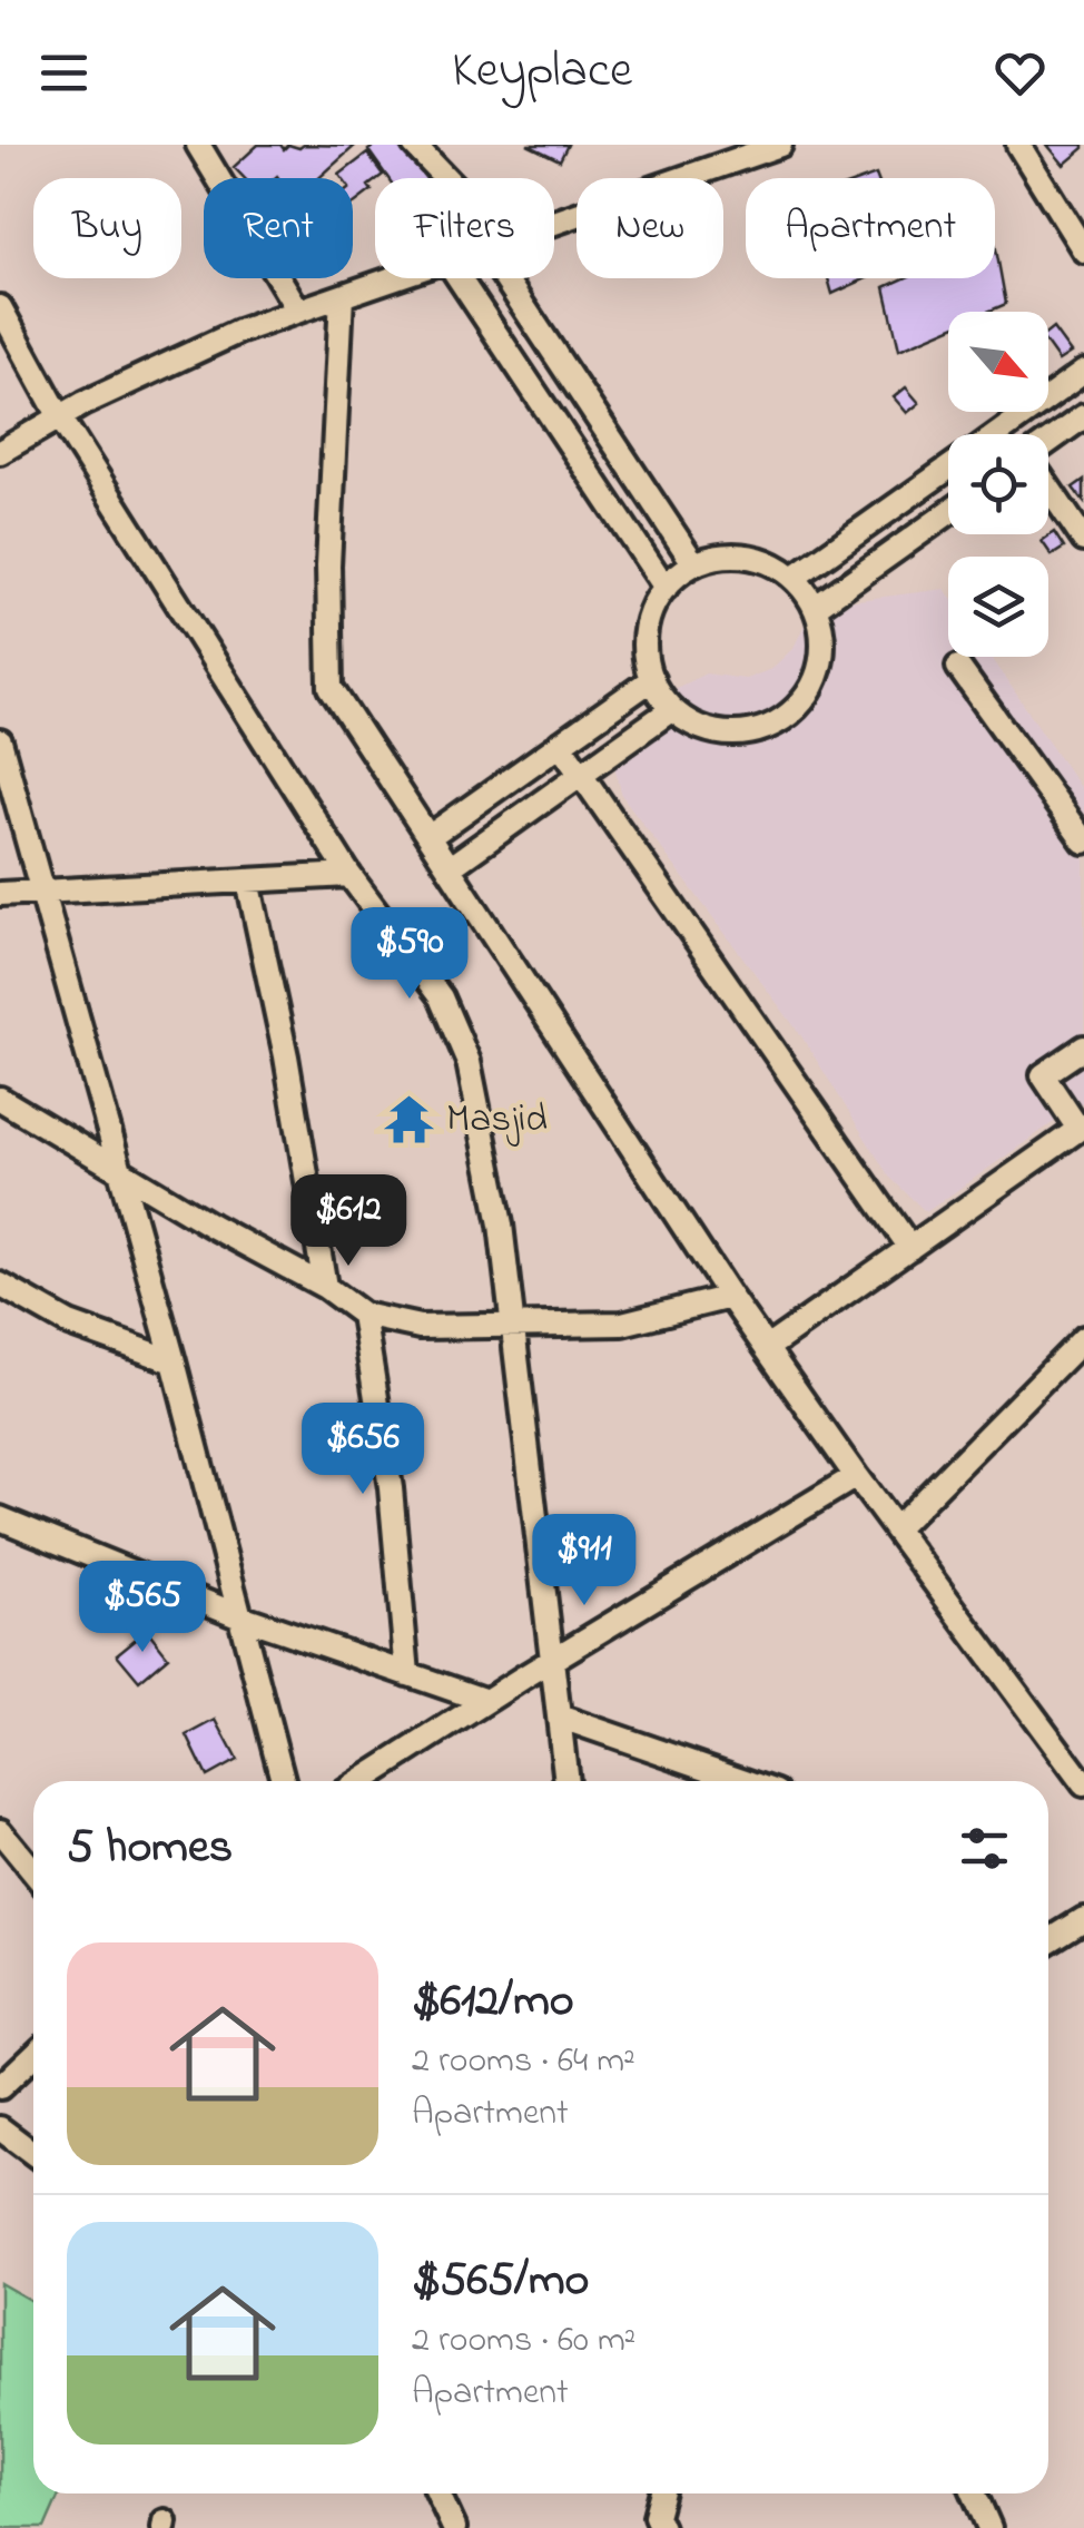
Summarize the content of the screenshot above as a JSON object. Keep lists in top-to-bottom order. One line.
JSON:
{"places":{"temple":["Masjid"]},"north":"bottom right","page":{"header":"Keyplace","chip":["Buy","Rent","Filters","New","Apartment"],"price":["$590","$612","$656","$911","$565"],"heading":"5 homes","list":[{"name":"$612/mo","note":"2 rooms · 64 m² · Apartment"},{"name":"$565/mo","note":"2 rooms · 60 m² · Apartment"}]}}
